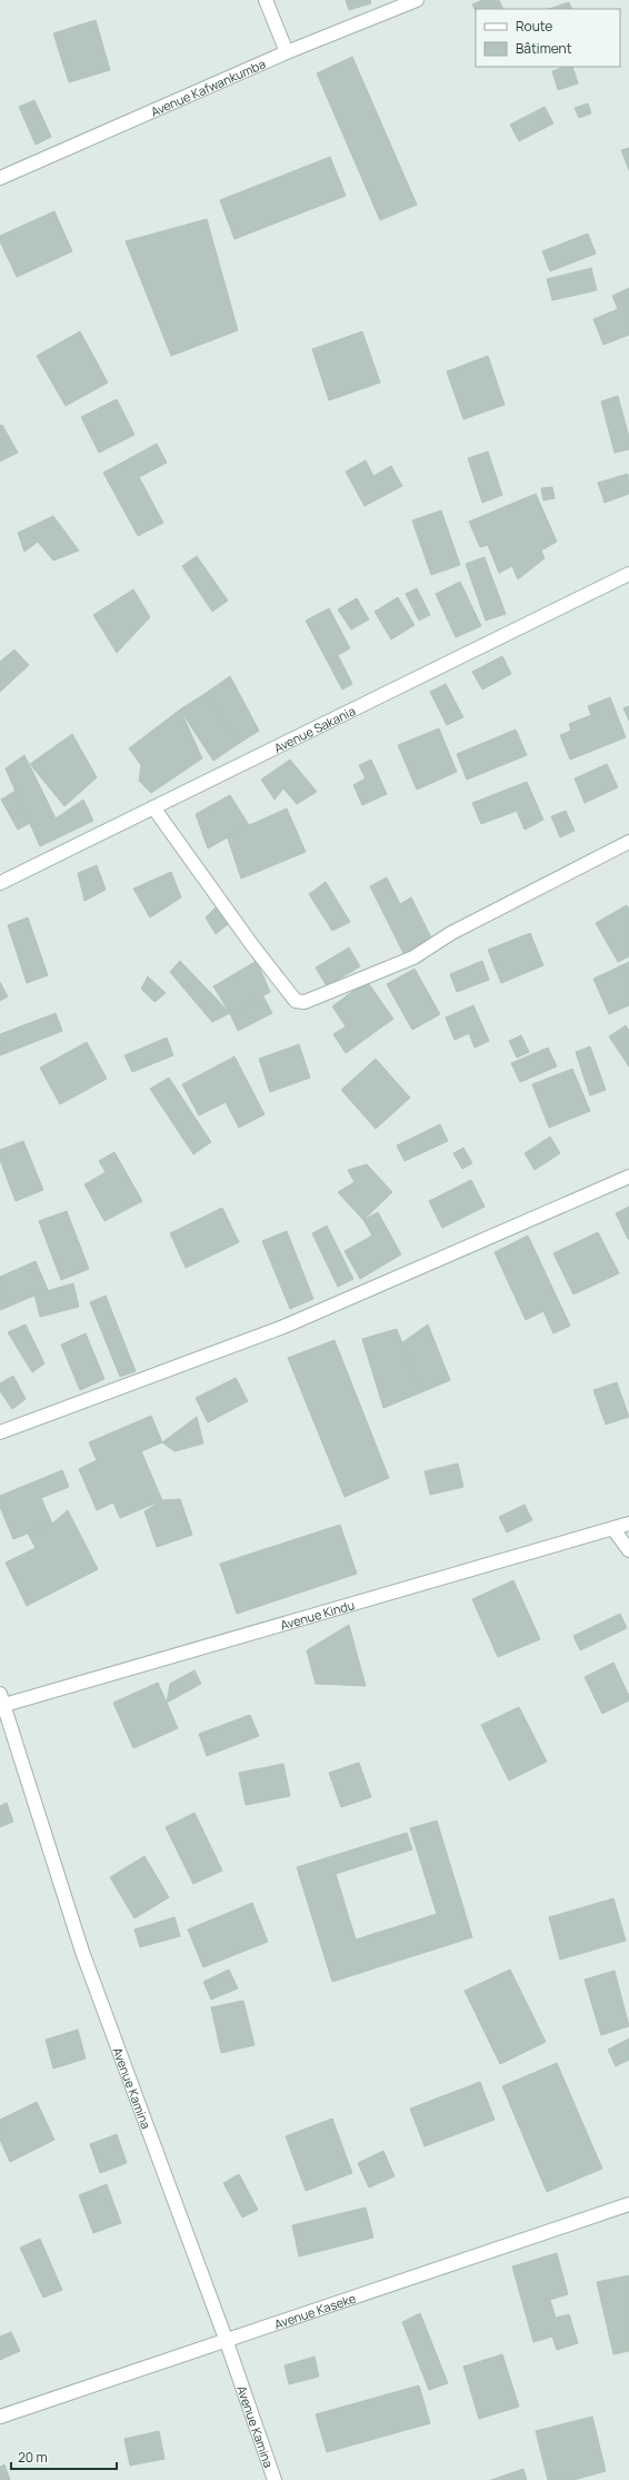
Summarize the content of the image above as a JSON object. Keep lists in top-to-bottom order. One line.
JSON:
{"streets":{"street":["Avenue Kafwankumba","Avenue Sakania","Avenue Kindu","Avenue Kamina","Avenue Kaseke"]},"crossings":[["Avenue Kindu","Avenue Kamina"],["Avenue Kamina","Avenue Kaseke"]],"legend":["Route","Bâtiment"],"scale_bar":"20 m"}
